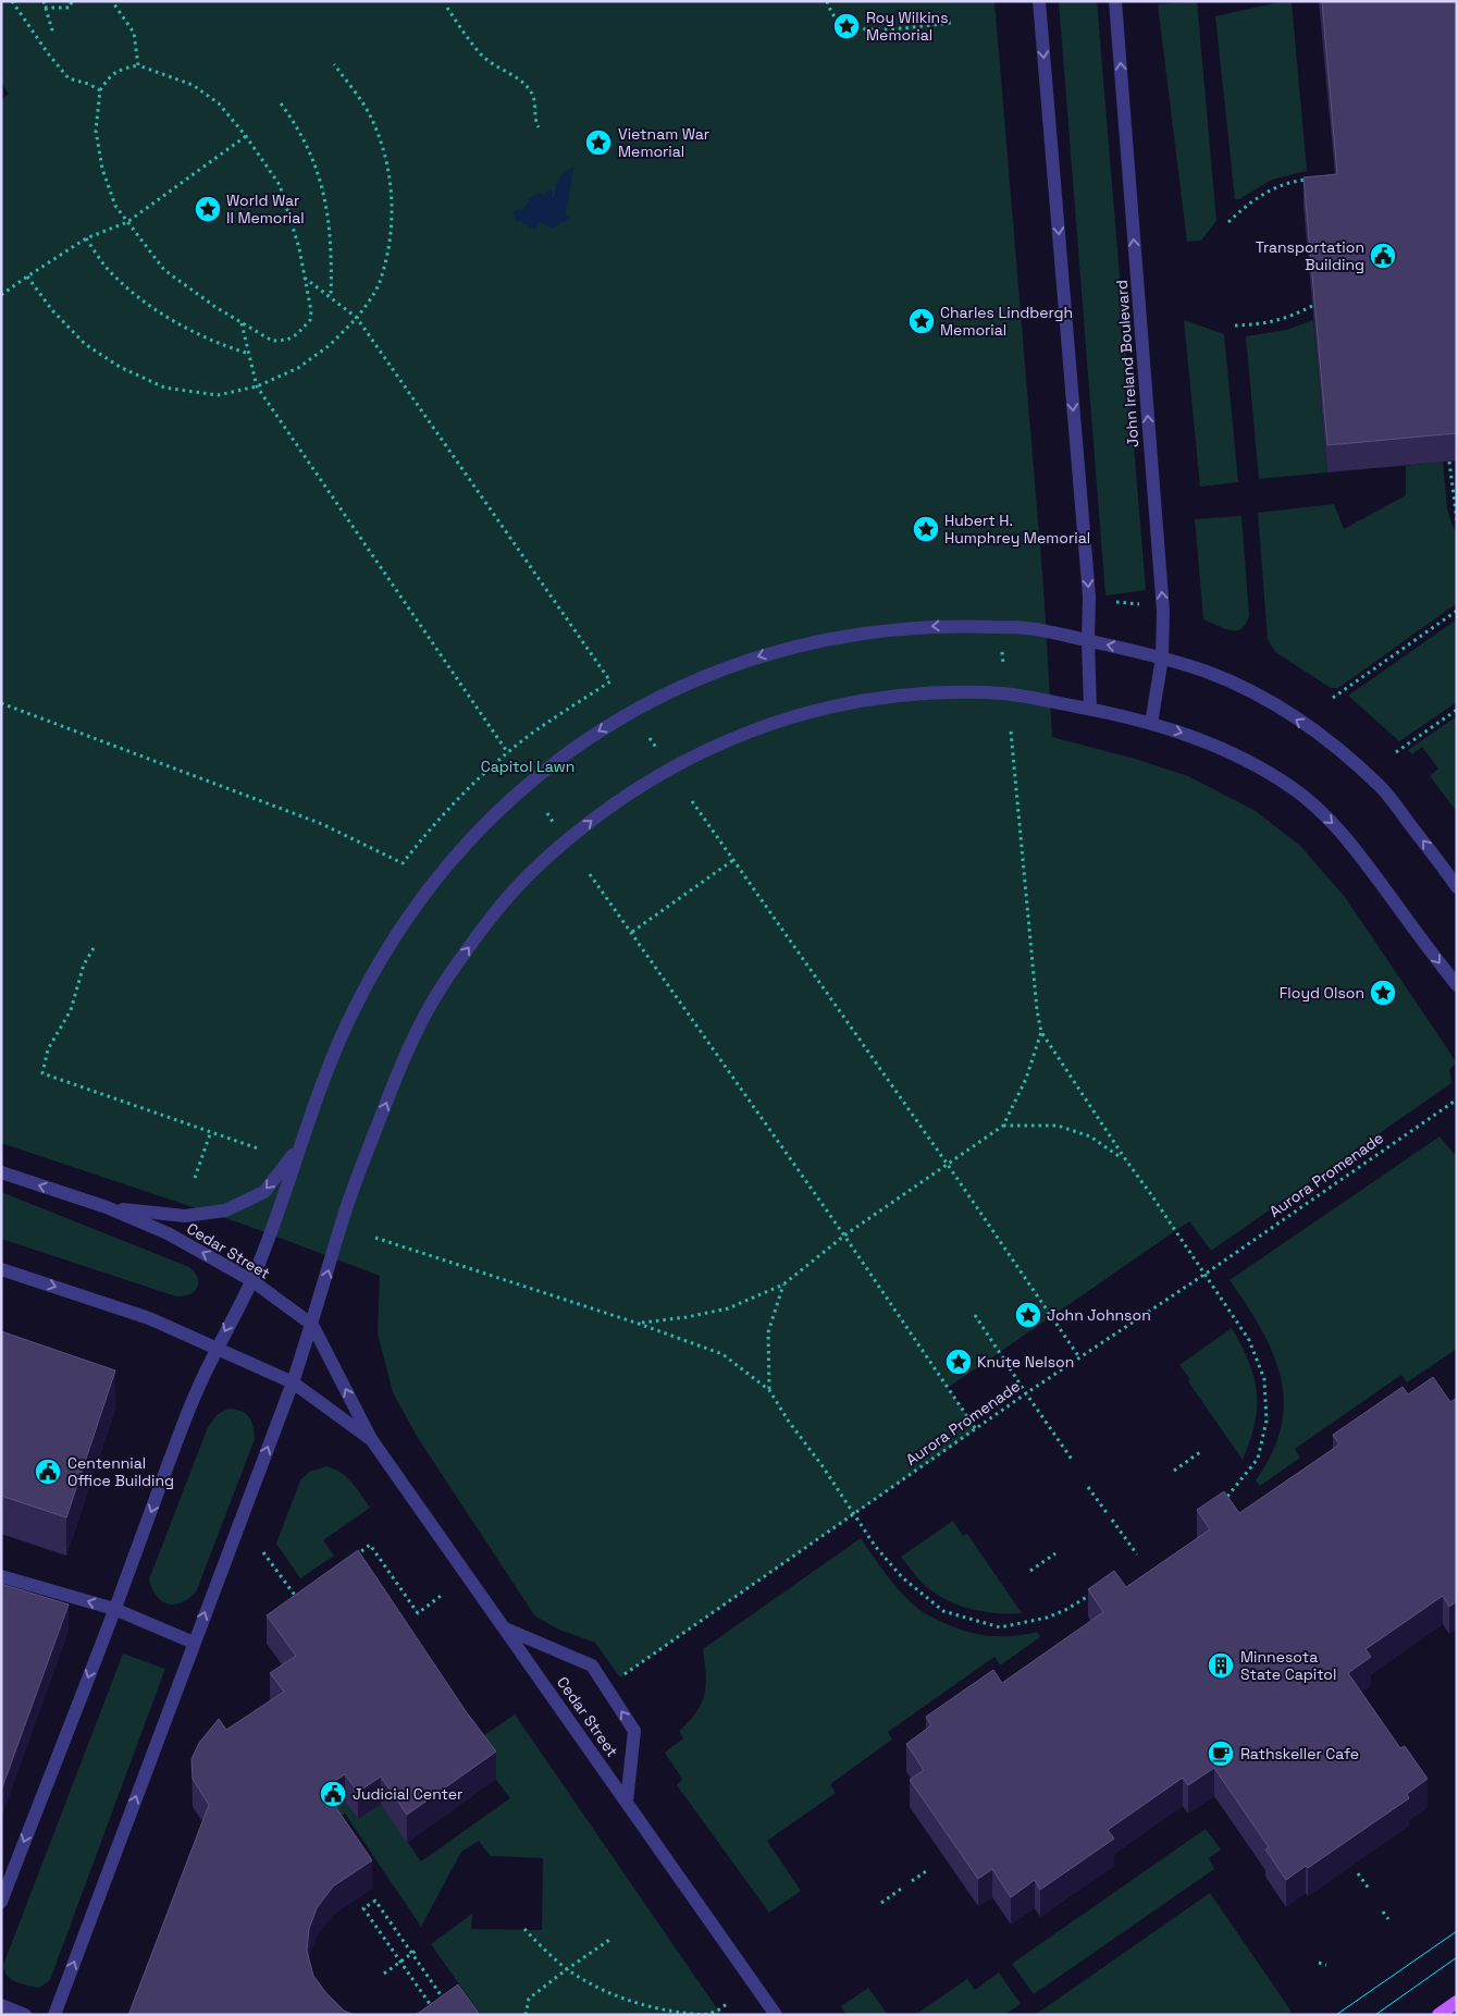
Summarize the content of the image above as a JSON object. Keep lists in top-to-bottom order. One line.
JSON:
{"streets":{"street":["John Ireland Boulevard","Cedar Street"],"path":["Aurora Promenade"]},"parks":["Capitol Lawn"],"places":{"place":["Roy Wilkins Memorial","Vietnam War Memorial","World War II Memorial","Charles Lindbergh Memorial","Hubert H. Humphrey Memorial","Floyd Olson","John Johnson","Knute Nelson"],"public building":["Transportation Building","Centennial Office Building","Judicial Center"],"building":["Minnesota State Capitol"],"cafe":["Rathskeller Cafe"]}}
